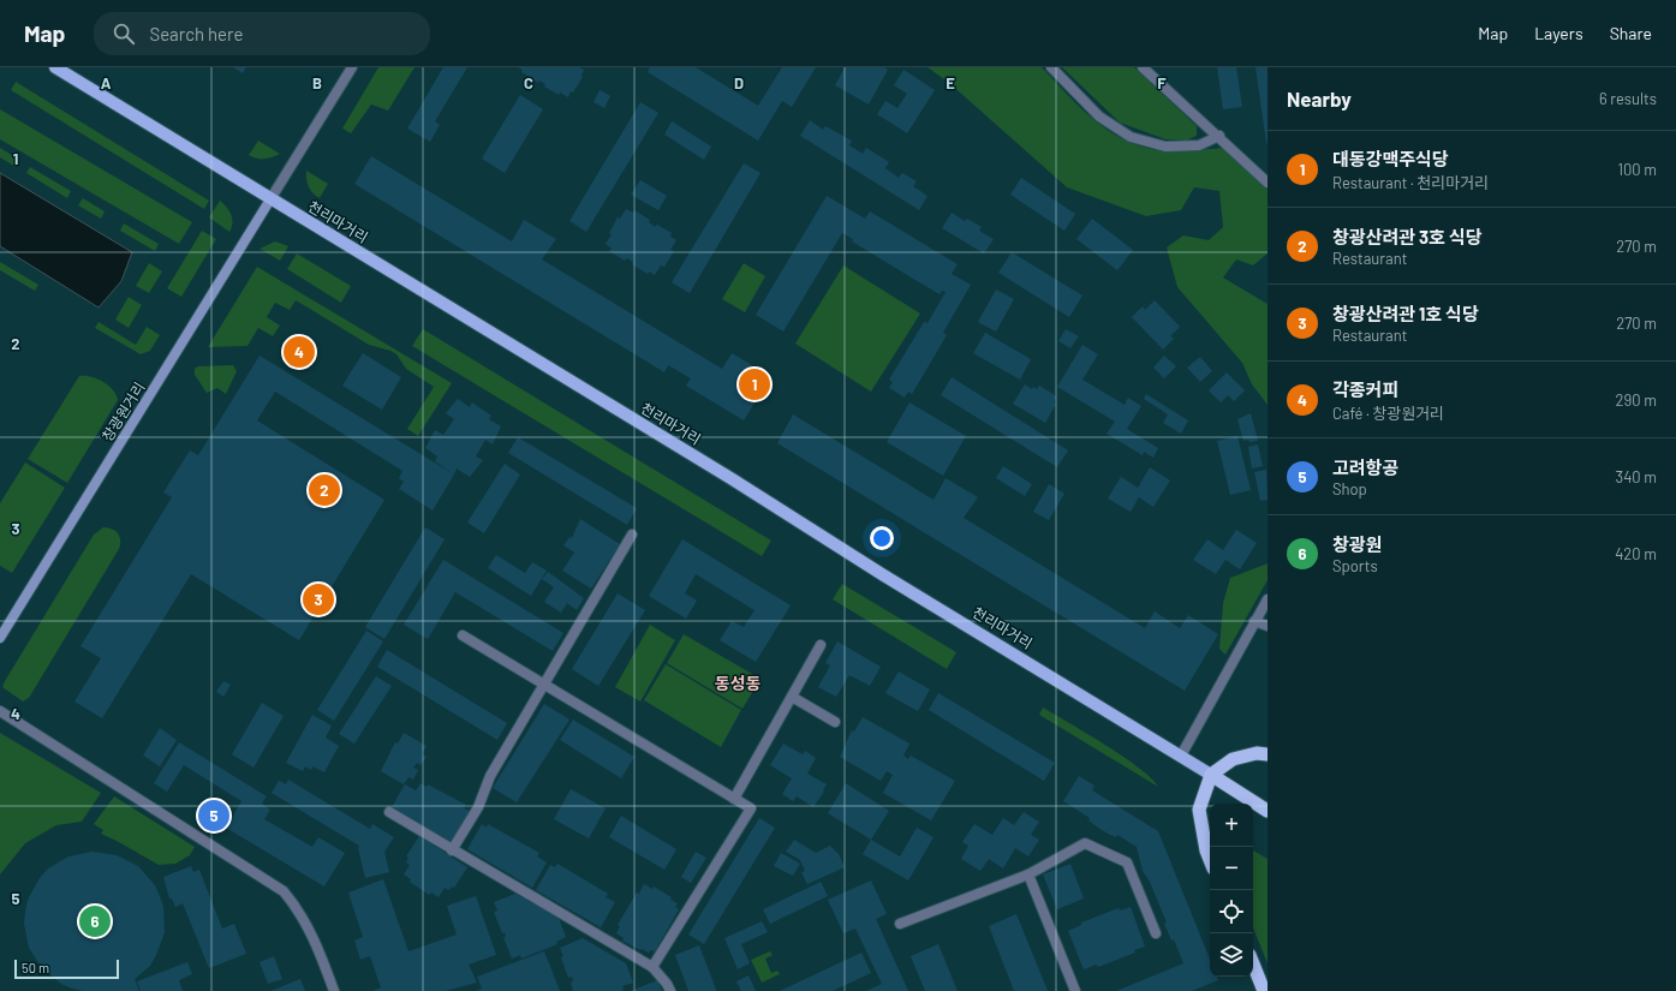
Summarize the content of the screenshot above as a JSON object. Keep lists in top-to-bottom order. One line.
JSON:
{"streets":{"highway":["천리마거리"],"main road":["창광원거리"]},"crossings":[["천리마거리","창광원거리"]],"districts":["동성동"],"scale_bar":"50 m","page":{"header":"Map","search":"Search here","nav":["Map","Layers","Share"],"heading":["Nearby","6 results"],"list":[{"mark":"1","name":"대동강맥주식당","note":"Restaurant · 천리마거리","value":"100 m"},{"mark":"2","name":"창광산려관 3호 식당","note":"Restaurant","value":"270 m"},{"mark":"3","name":"창광산려관 1호 식당","note":"Restaurant","value":"270 m"},{"mark":"4","name":"각종커피","note":"Café · 창광원거리","value":"290 m"},{"mark":"5","name":"고려항공","note":"Shop","value":"340 m"},{"mark":"6","name":"창광원","note":"Sports","value":"420 m"}],"pins":["4","1","2","3","5","6"],"map_buttons":["+","−"],"scale":"50 m"},"grid":{"columns":["A","B","C","D","E","F"],"rows":["1","2","3","4","5"]}}
